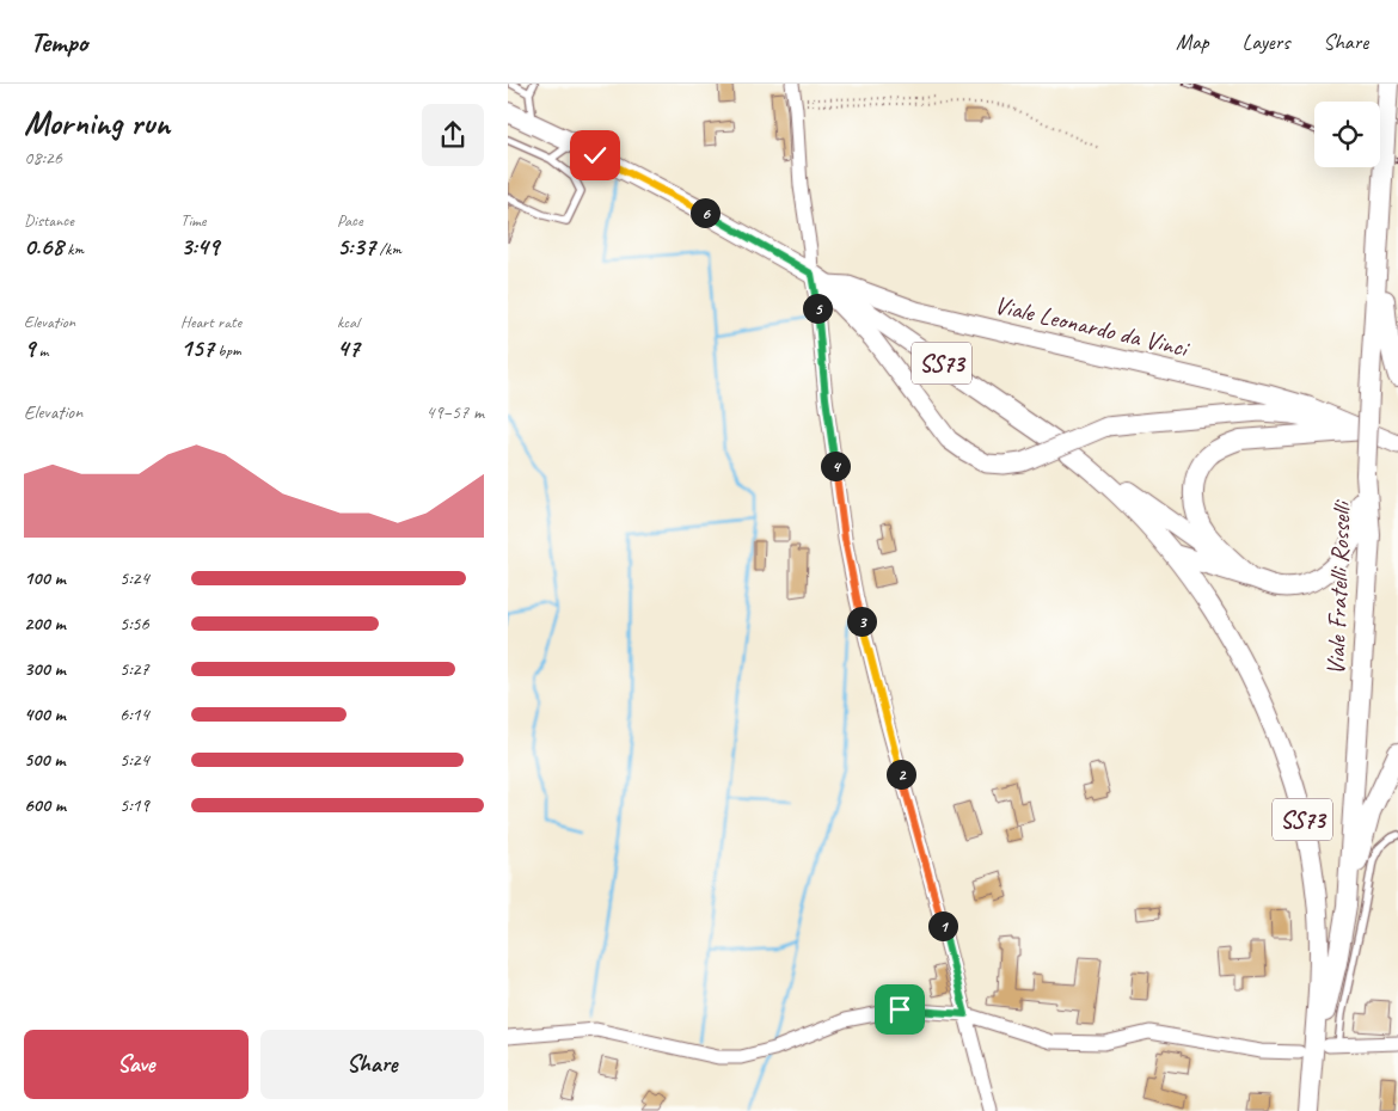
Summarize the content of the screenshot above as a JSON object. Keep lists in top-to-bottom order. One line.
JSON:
{"streets":{"main road":["Viale Leonardo da Vinci","SS73","Viale Fratelli Rosselli"]},"crossings":[["Viale Leonardo da Vinci","SS73"],["SS73","Viale Fratelli Rosselli"]],"page":{"header":"Tempo","nav":["Map","Layers","Share"],"heading":["Morning run","08:26"],"stats":[["Distance","0.68 km"],["Time","3:49"],["Pace","5:37 /km"],["Elevation","9 m"],["Heart rate","157 bpm"],["kcal","47"]],"pins":["6","5","4","3","2","1"],"chart":["Elevation","49–57 m"],"list":[{"name":"100 m","note":"5:24"},{"name":"200 m","note":"5:56"},{"name":"300 m","note":"5:27"},{"name":"400 m","note":"6:14"},{"name":"500 m","note":"5:24"},{"name":"600 m","note":"5:19"}],"buttons":["Save","Share"]}}
